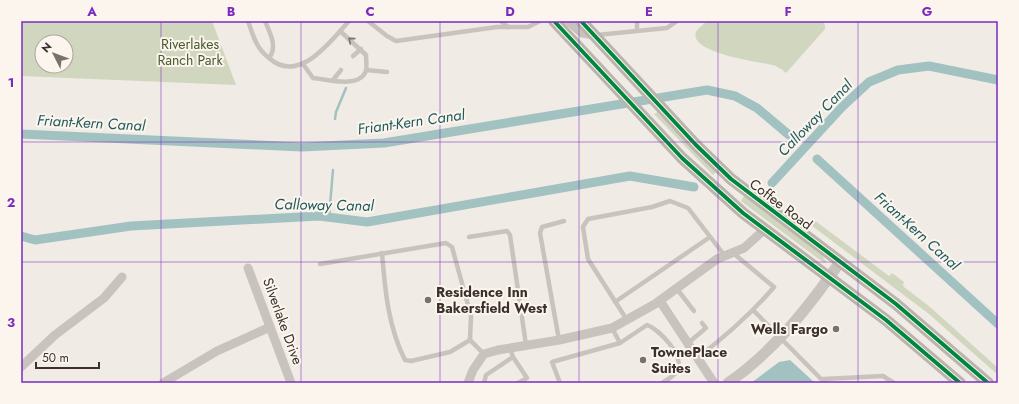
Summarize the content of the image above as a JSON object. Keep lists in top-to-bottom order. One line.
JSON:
{"streets":{"main road":["Coffee Road"],"street":["Silverlake Drive"]},"water":["Calloway Canal","Friant-Kern Canal"],"parks":["Riverlakes Ranch Park"],"places":["Residence Inn Bakersfield West","Wells Fargo","TownePlace Suites"],"scale_bar":"50 m","north":"top left","grid":{"columns":["A","B","C","D","E","F","G"],"rows":["1","2","3"]}}
